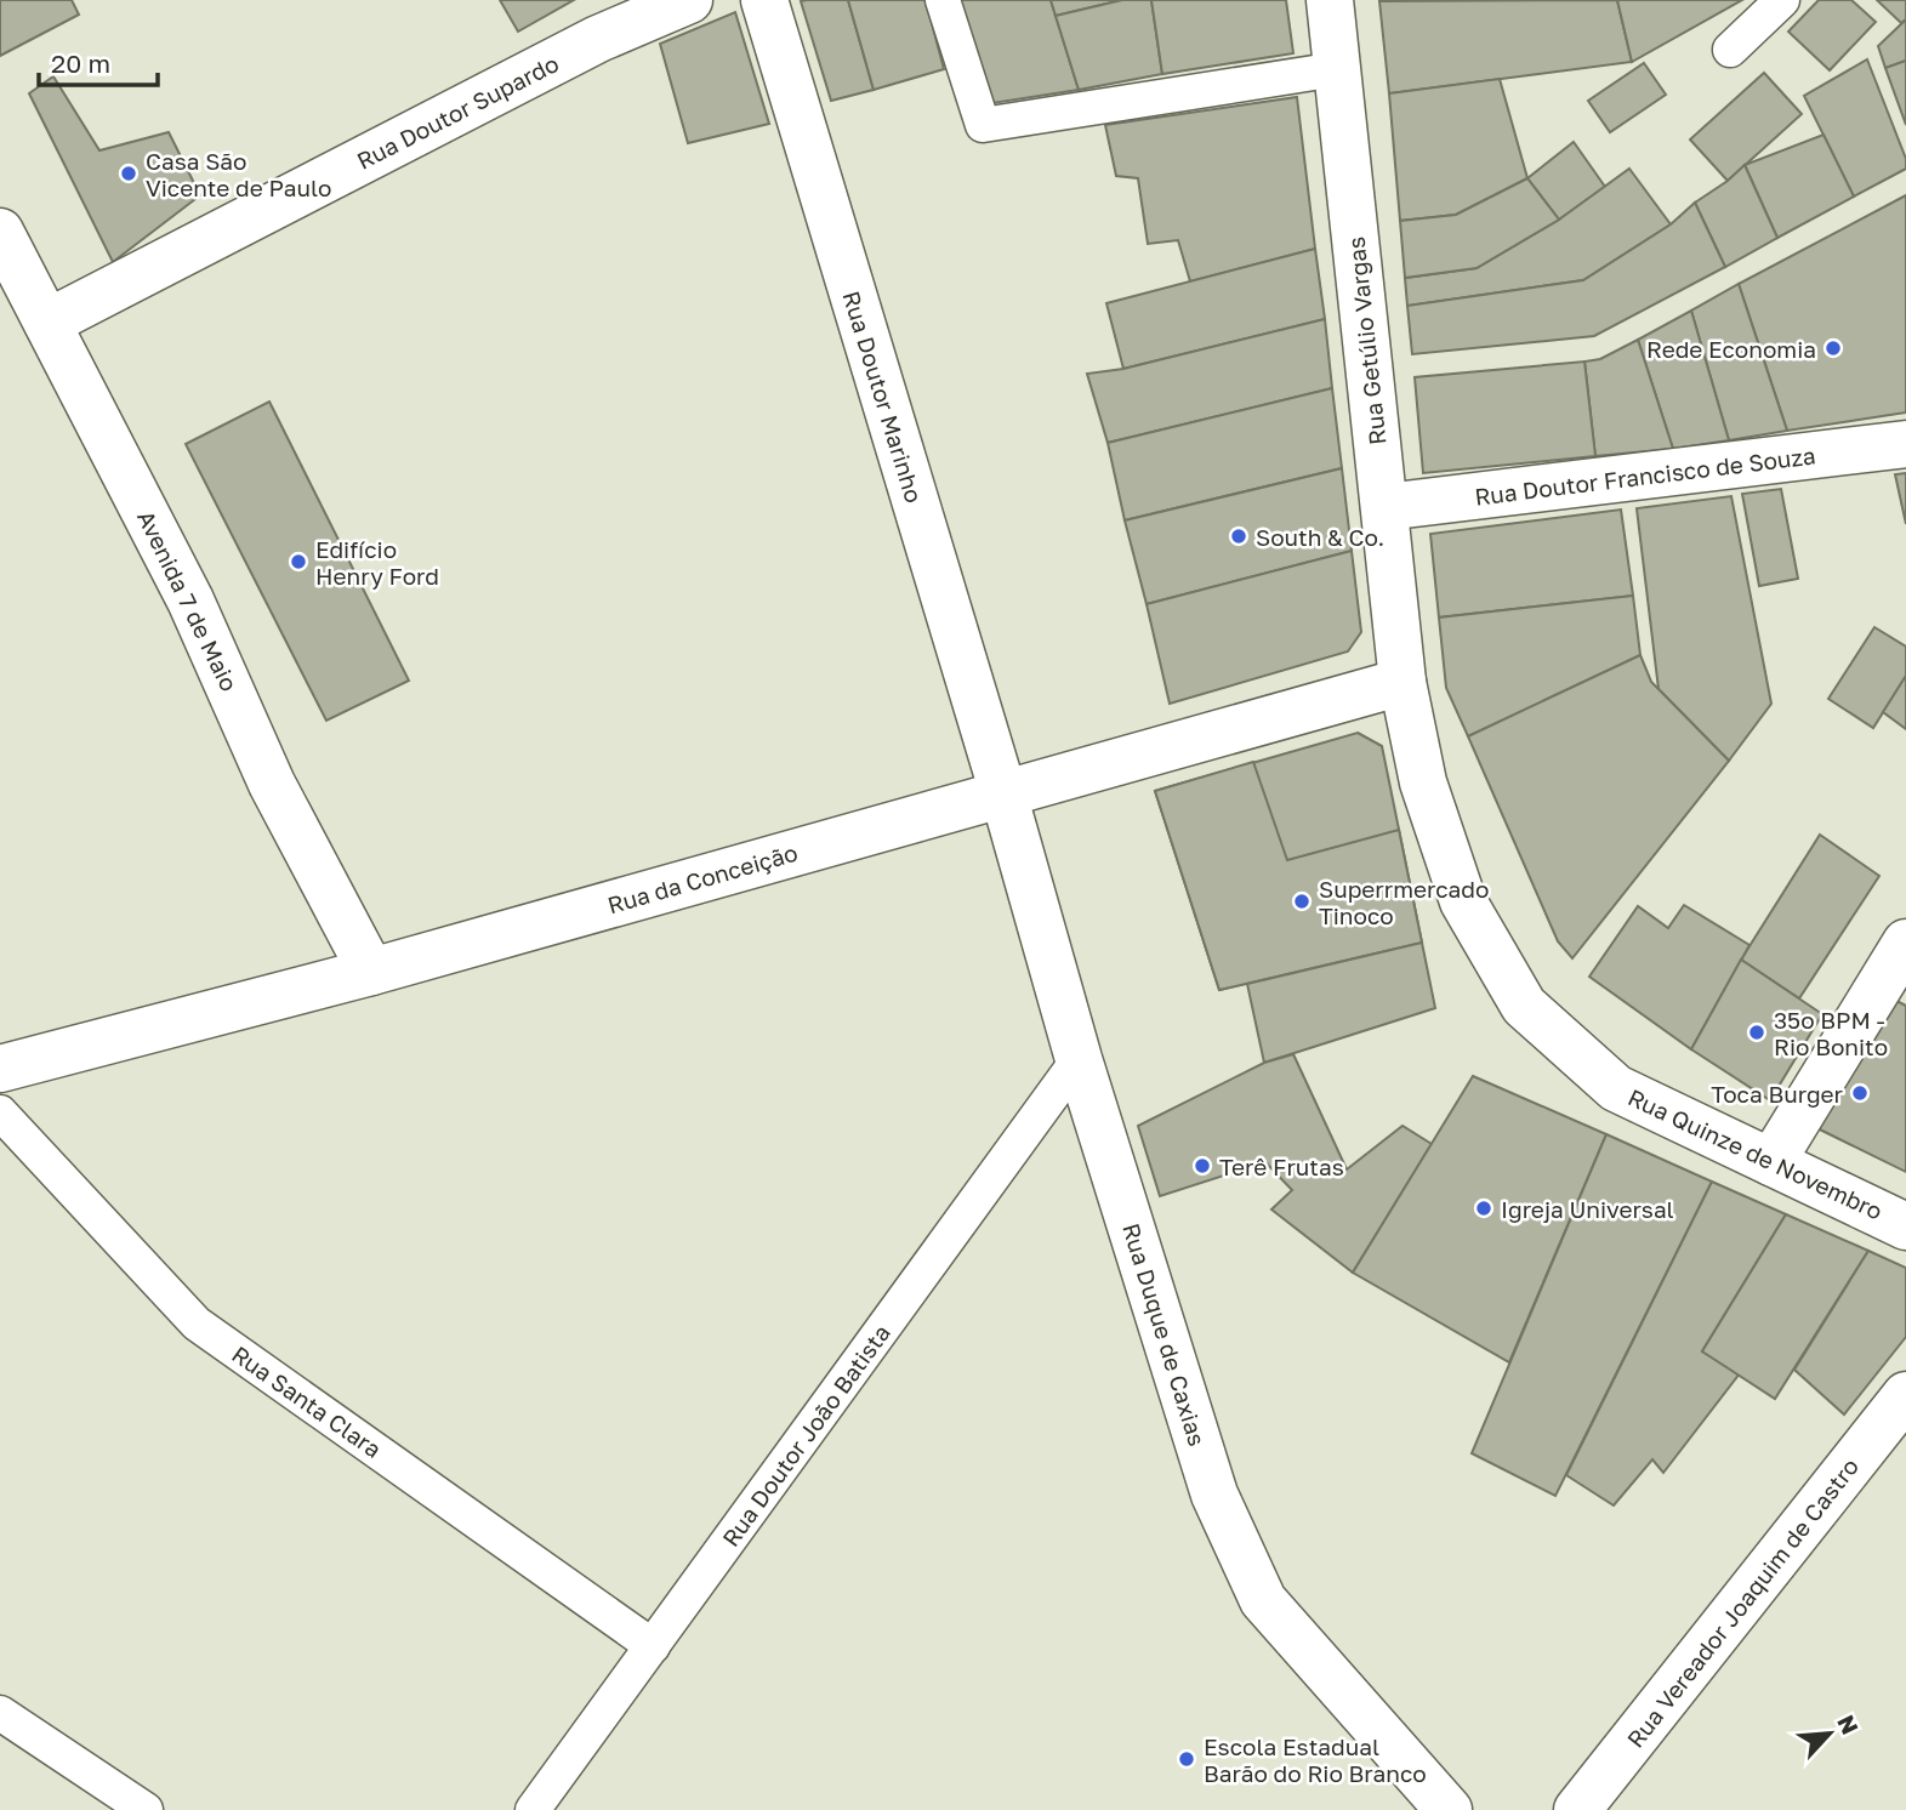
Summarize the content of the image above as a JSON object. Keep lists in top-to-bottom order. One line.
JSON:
{"streets":{"main road":["Rua Doutor Supardo","Rua Getúlio Vargas","Rua Doutor Marinho","Rua Doutor Francisco de Souza","Avenida 7 de Maio","Rua da Conceição","Rua Quinze de Novembro","Rua Duque de Caxias","Rua Vereador Joaquim de Castro"],"street":["Rua Santa Clara","Rua Doutor João Batista"]},"crossings":[["Rua Doutor Supardo","Avenida 7 de Maio"],["Rua Getúlio Vargas","Rua Doutor Francisco de Souza"],["Rua Getúlio Vargas","Rua da Conceição"],["Rua Getúlio Vargas","Rua Quinze de Novembro"],["Rua Doutor Marinho","Rua da Conceição"],["Rua Doutor Marinho","Rua Duque de Caxias"],["Avenida 7 de Maio","Rua da Conceição"],["Rua da Conceição","Rua Quinze de Novembro"],["Rua da Conceição","Rua Duque de Caxias"],["Rua Duque de Caxias","Rua Doutor João Batista"],["Rua Santa Clara","Rua Doutor João Batista"]],"places":["Casa São Vicente de Paulo","Rede Economia","South & Co.","Edifício Henry Ford","Superrmercado Tinoco","35o BPM - Rio Bonito","Toca Burger","Terê Frutas","Igreja Universal","Escola Estadual Barão do Rio Branco"],"scale_bar":"20 m","north":"top right"}
